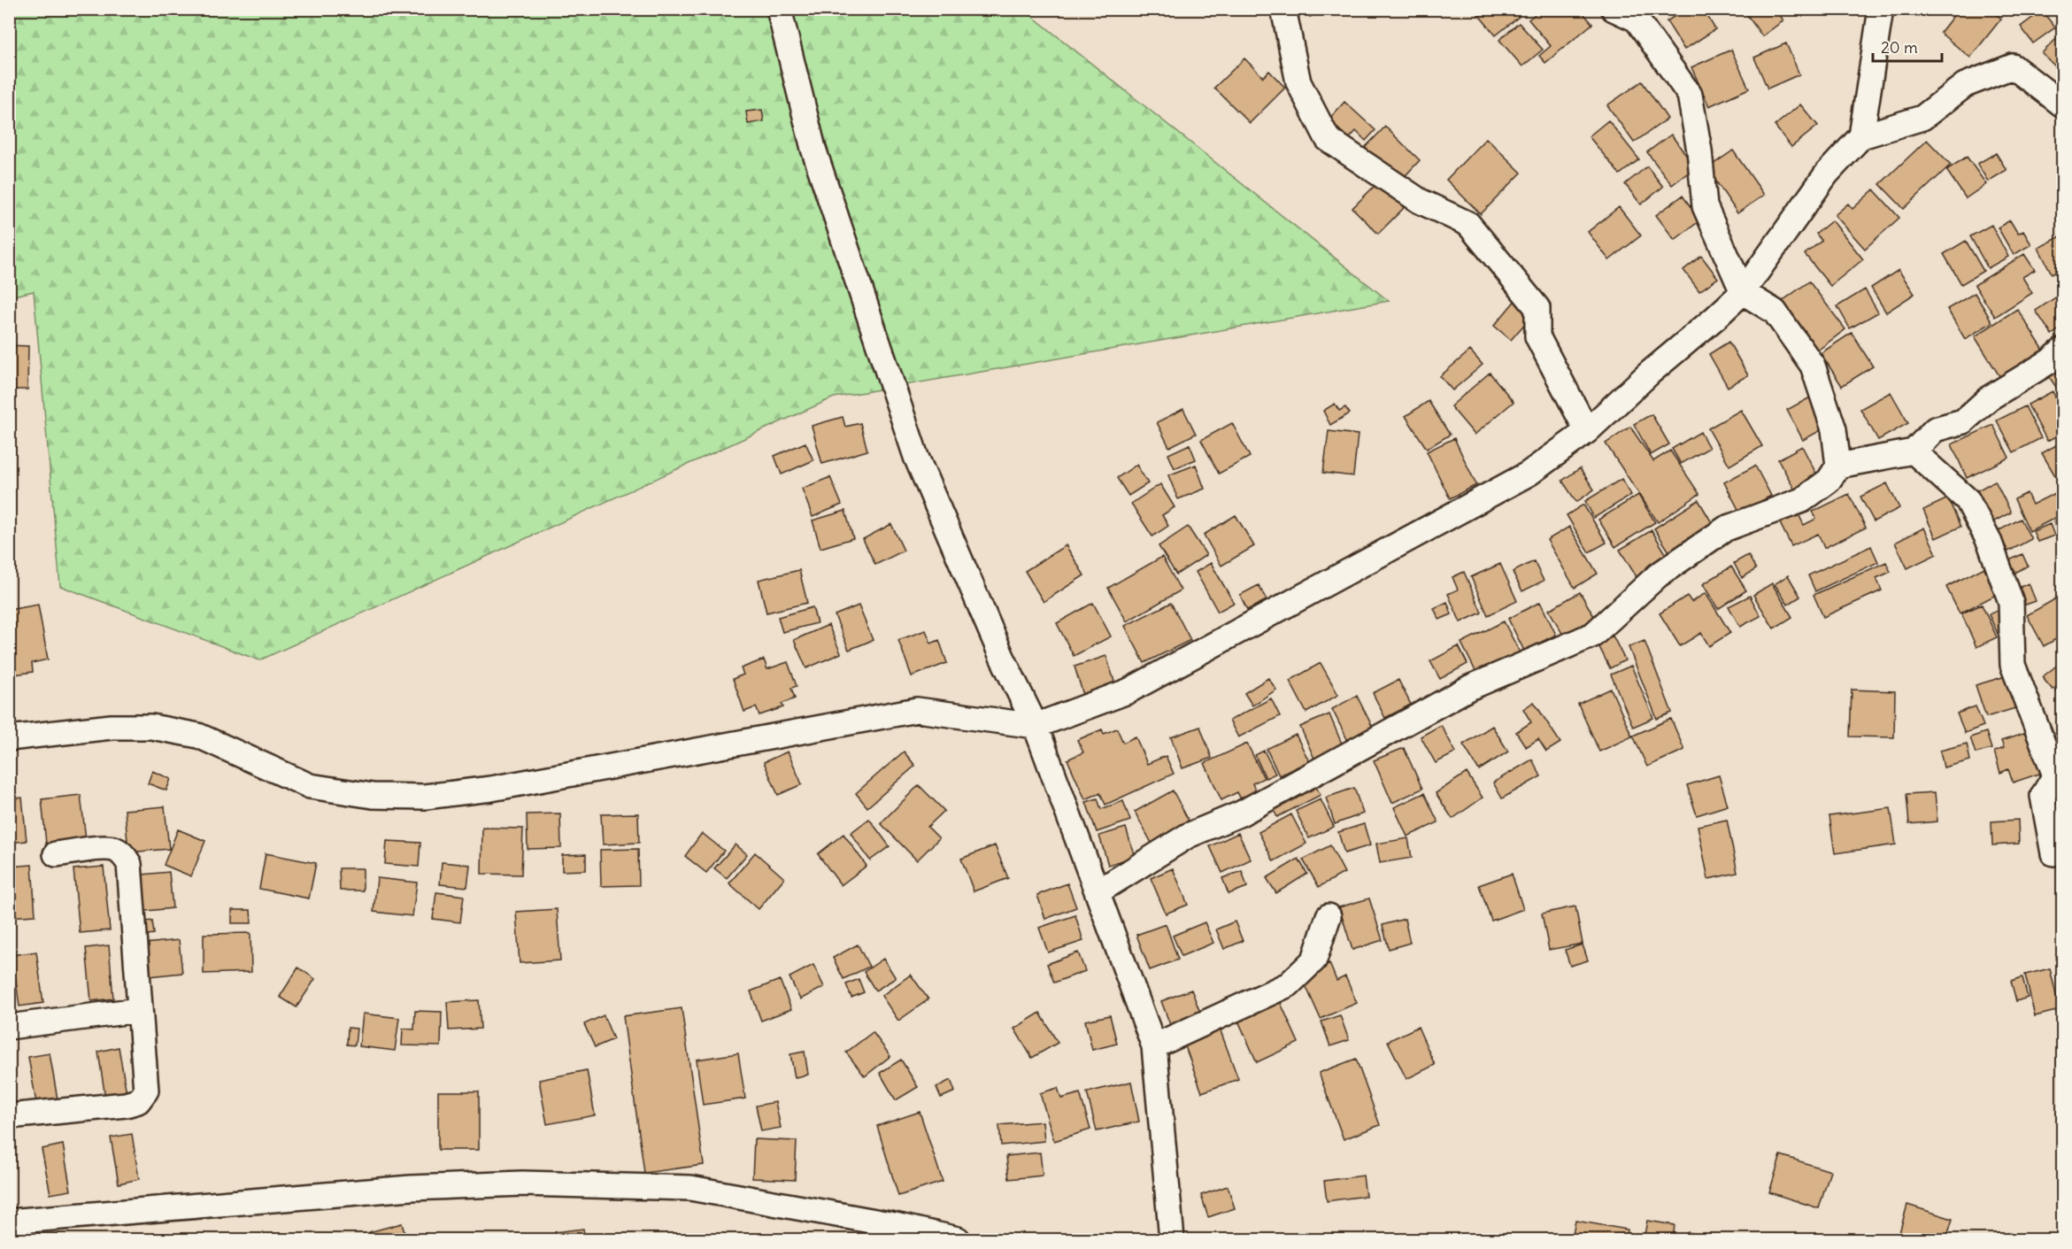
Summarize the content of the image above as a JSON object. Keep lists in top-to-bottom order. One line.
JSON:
{"scale_bar":"20 m"}
